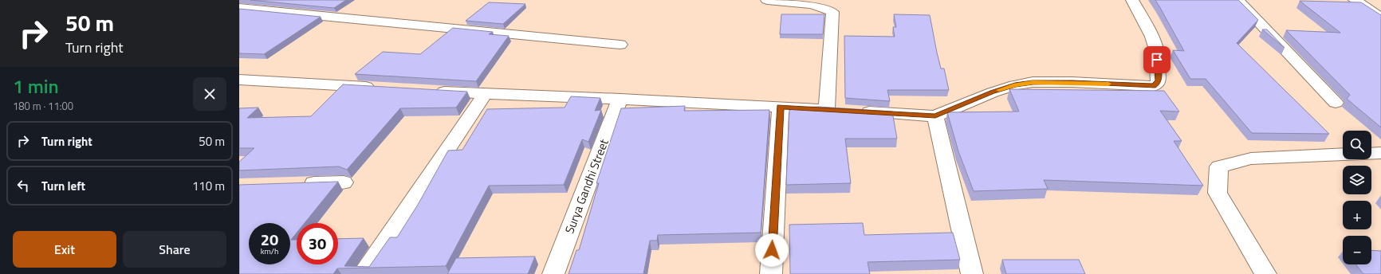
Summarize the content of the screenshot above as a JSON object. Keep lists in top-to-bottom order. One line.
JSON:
{"streets":{"street":["Surya Gandhi Street"]},"page":{"turn":["50 m","Turn right"],"heading":["1 min","180 m · 11:00"],"list":[{"name":"Turn right","value":"50 m"},{"name":"Turn left","value":"110 m"}],"map_buttons":["+","−"],"speed":"20 km/h","limit":"30","buttons":["Exit","Share"]}}
